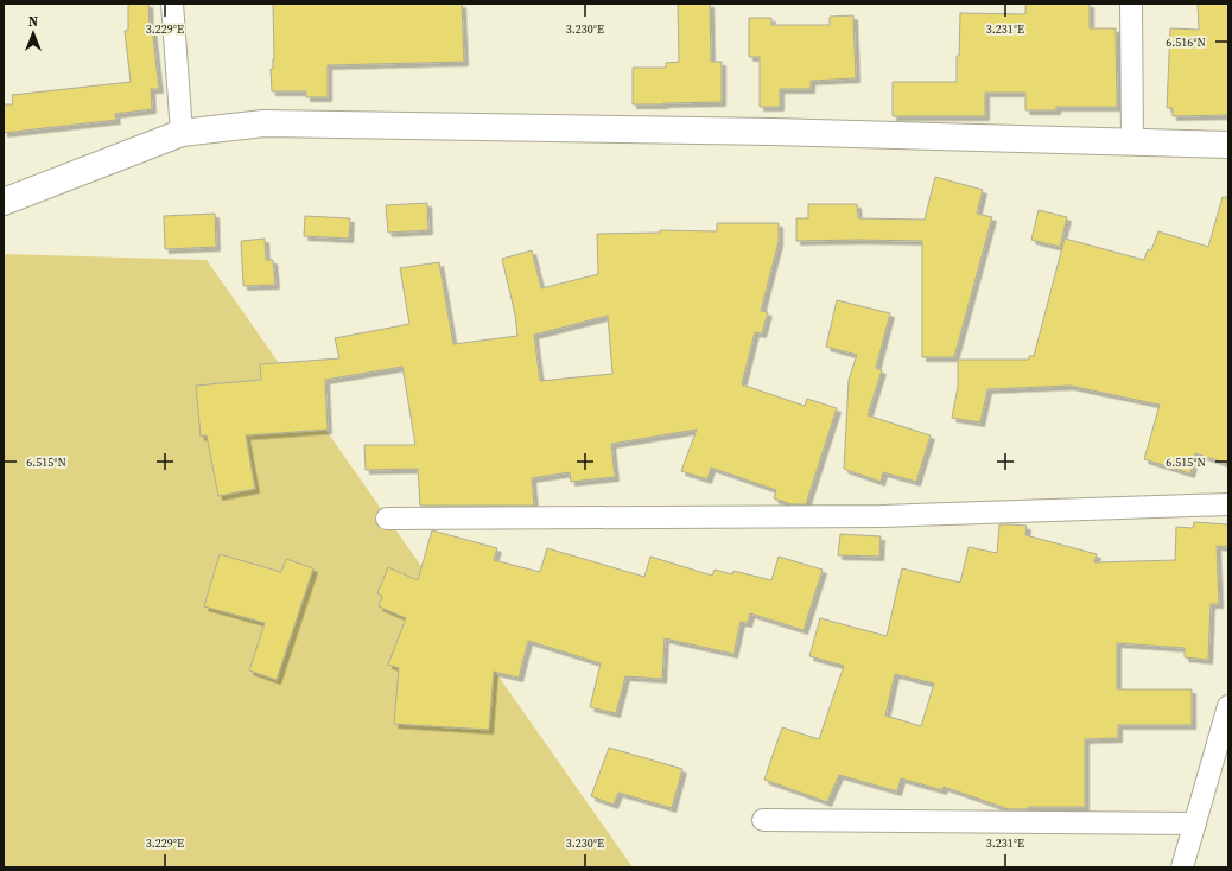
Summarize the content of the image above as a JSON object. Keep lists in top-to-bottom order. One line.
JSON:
{"north":"top","coordinates":["3.229°E","3.230°E","3.231°E","6.516°N","6.515°N"]}
